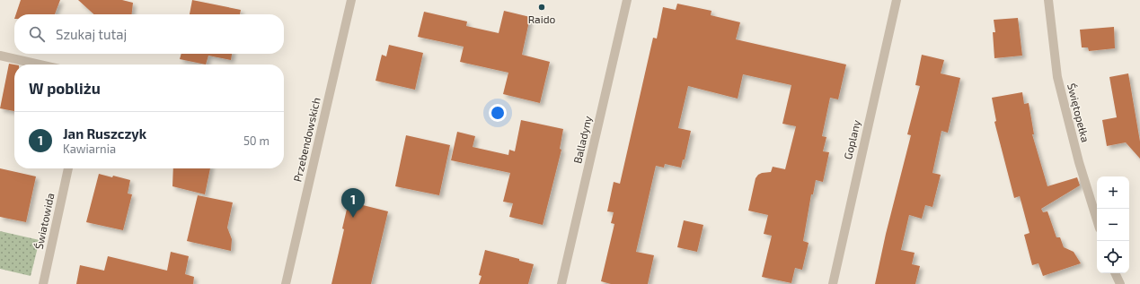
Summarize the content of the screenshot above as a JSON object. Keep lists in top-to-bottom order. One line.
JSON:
{"streets":{"street":["Świętopełka","Przebendowskich","Balladyny","Goplany","Światowida"]},"places":["Raido"],"page":{"search":"Szukaj tutaj","heading":"W pobliżu","list":[{"mark":"1","name":"Jan Ruszczyk","note":"Kawiarnia","value":"50 m"}],"map_buttons":["+","−"],"pins":"1"}}
